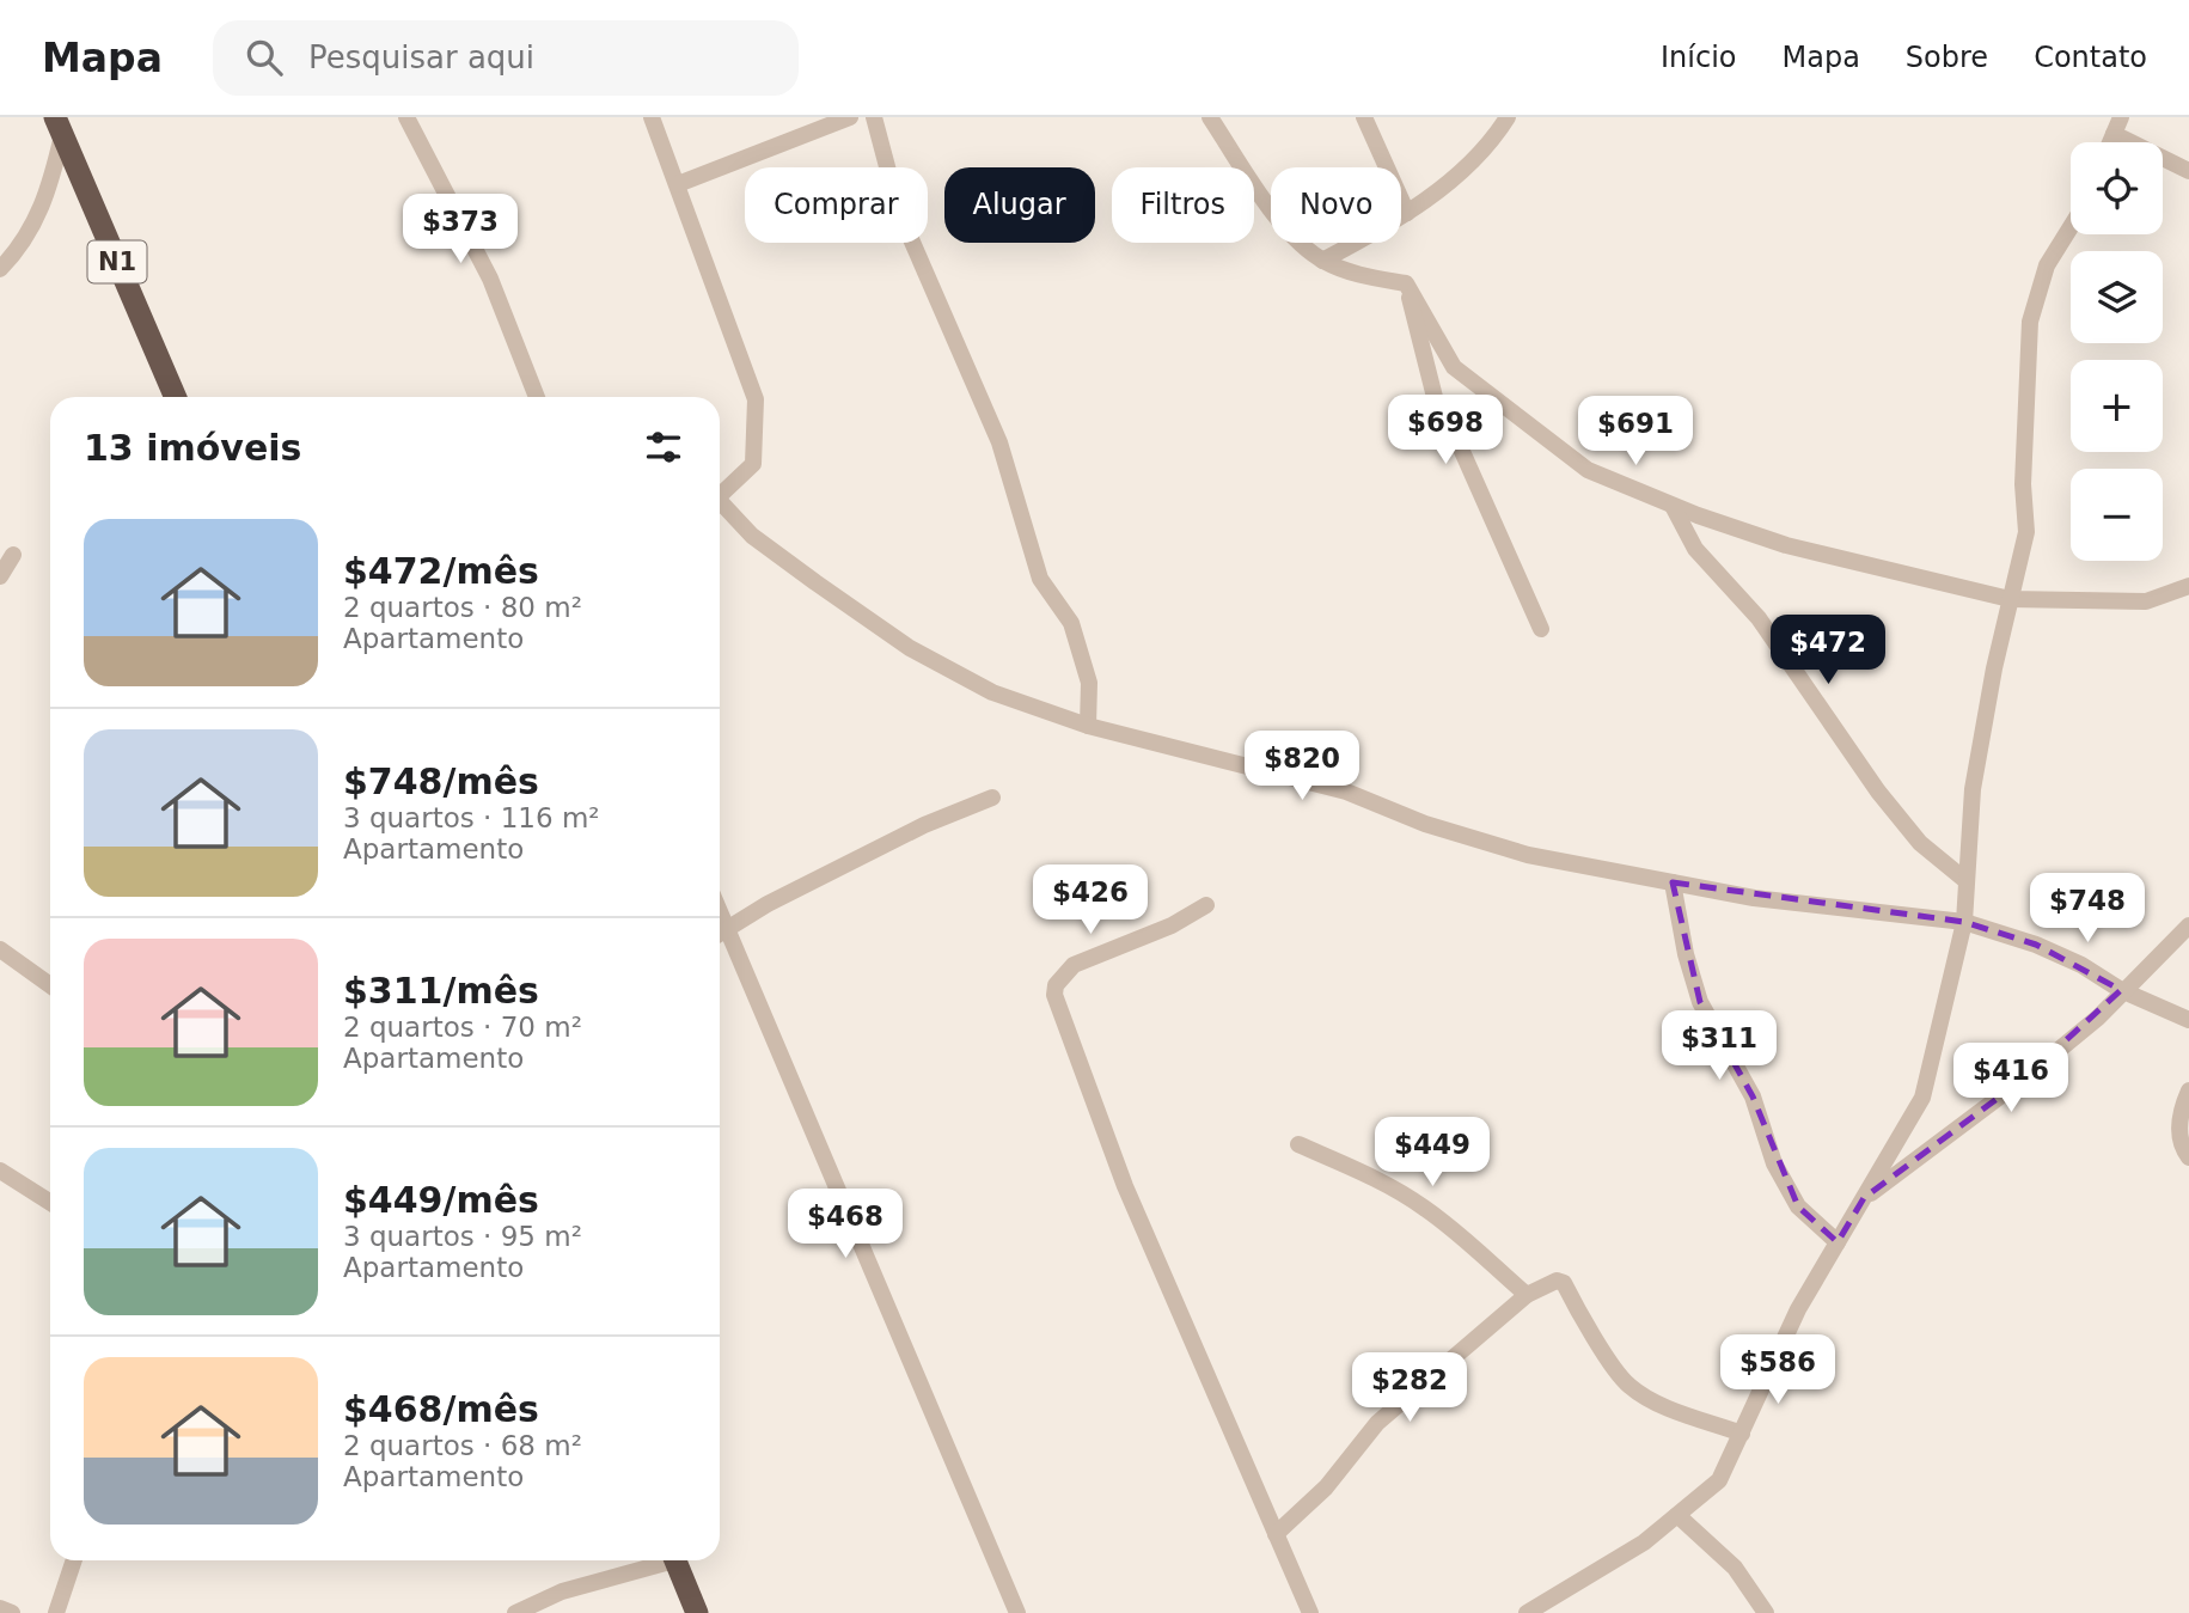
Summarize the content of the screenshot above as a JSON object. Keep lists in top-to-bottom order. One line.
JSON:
{"streets":{"highway":["N1"]},"page":{"header":"Mapa","search":"Pesquisar aqui","nav":["Início","Mapa","Sobre","Contato"],"map_buttons":["+","−"],"chip":["Comprar","Alugar","Filtros","Novo"],"price":["$373","$698","$691","$472","$820","$426","$748","$311","$416","$449","$468","$586","$282"],"heading":"13 imóveis","list":[{"name":"$472/mês","note":"2 quartos · 80 m² · Apartamento"},{"name":"$748/mês","note":"3 quartos · 116 m² · Apartamento"},{"name":"$311/mês","note":"2 quartos · 70 m² · Apartamento"},{"name":"$449/mês","note":"3 quartos · 95 m² · Apartamento"},{"name":"$468/mês","note":"2 quartos · 68 m² · Apartamento"}]}}
